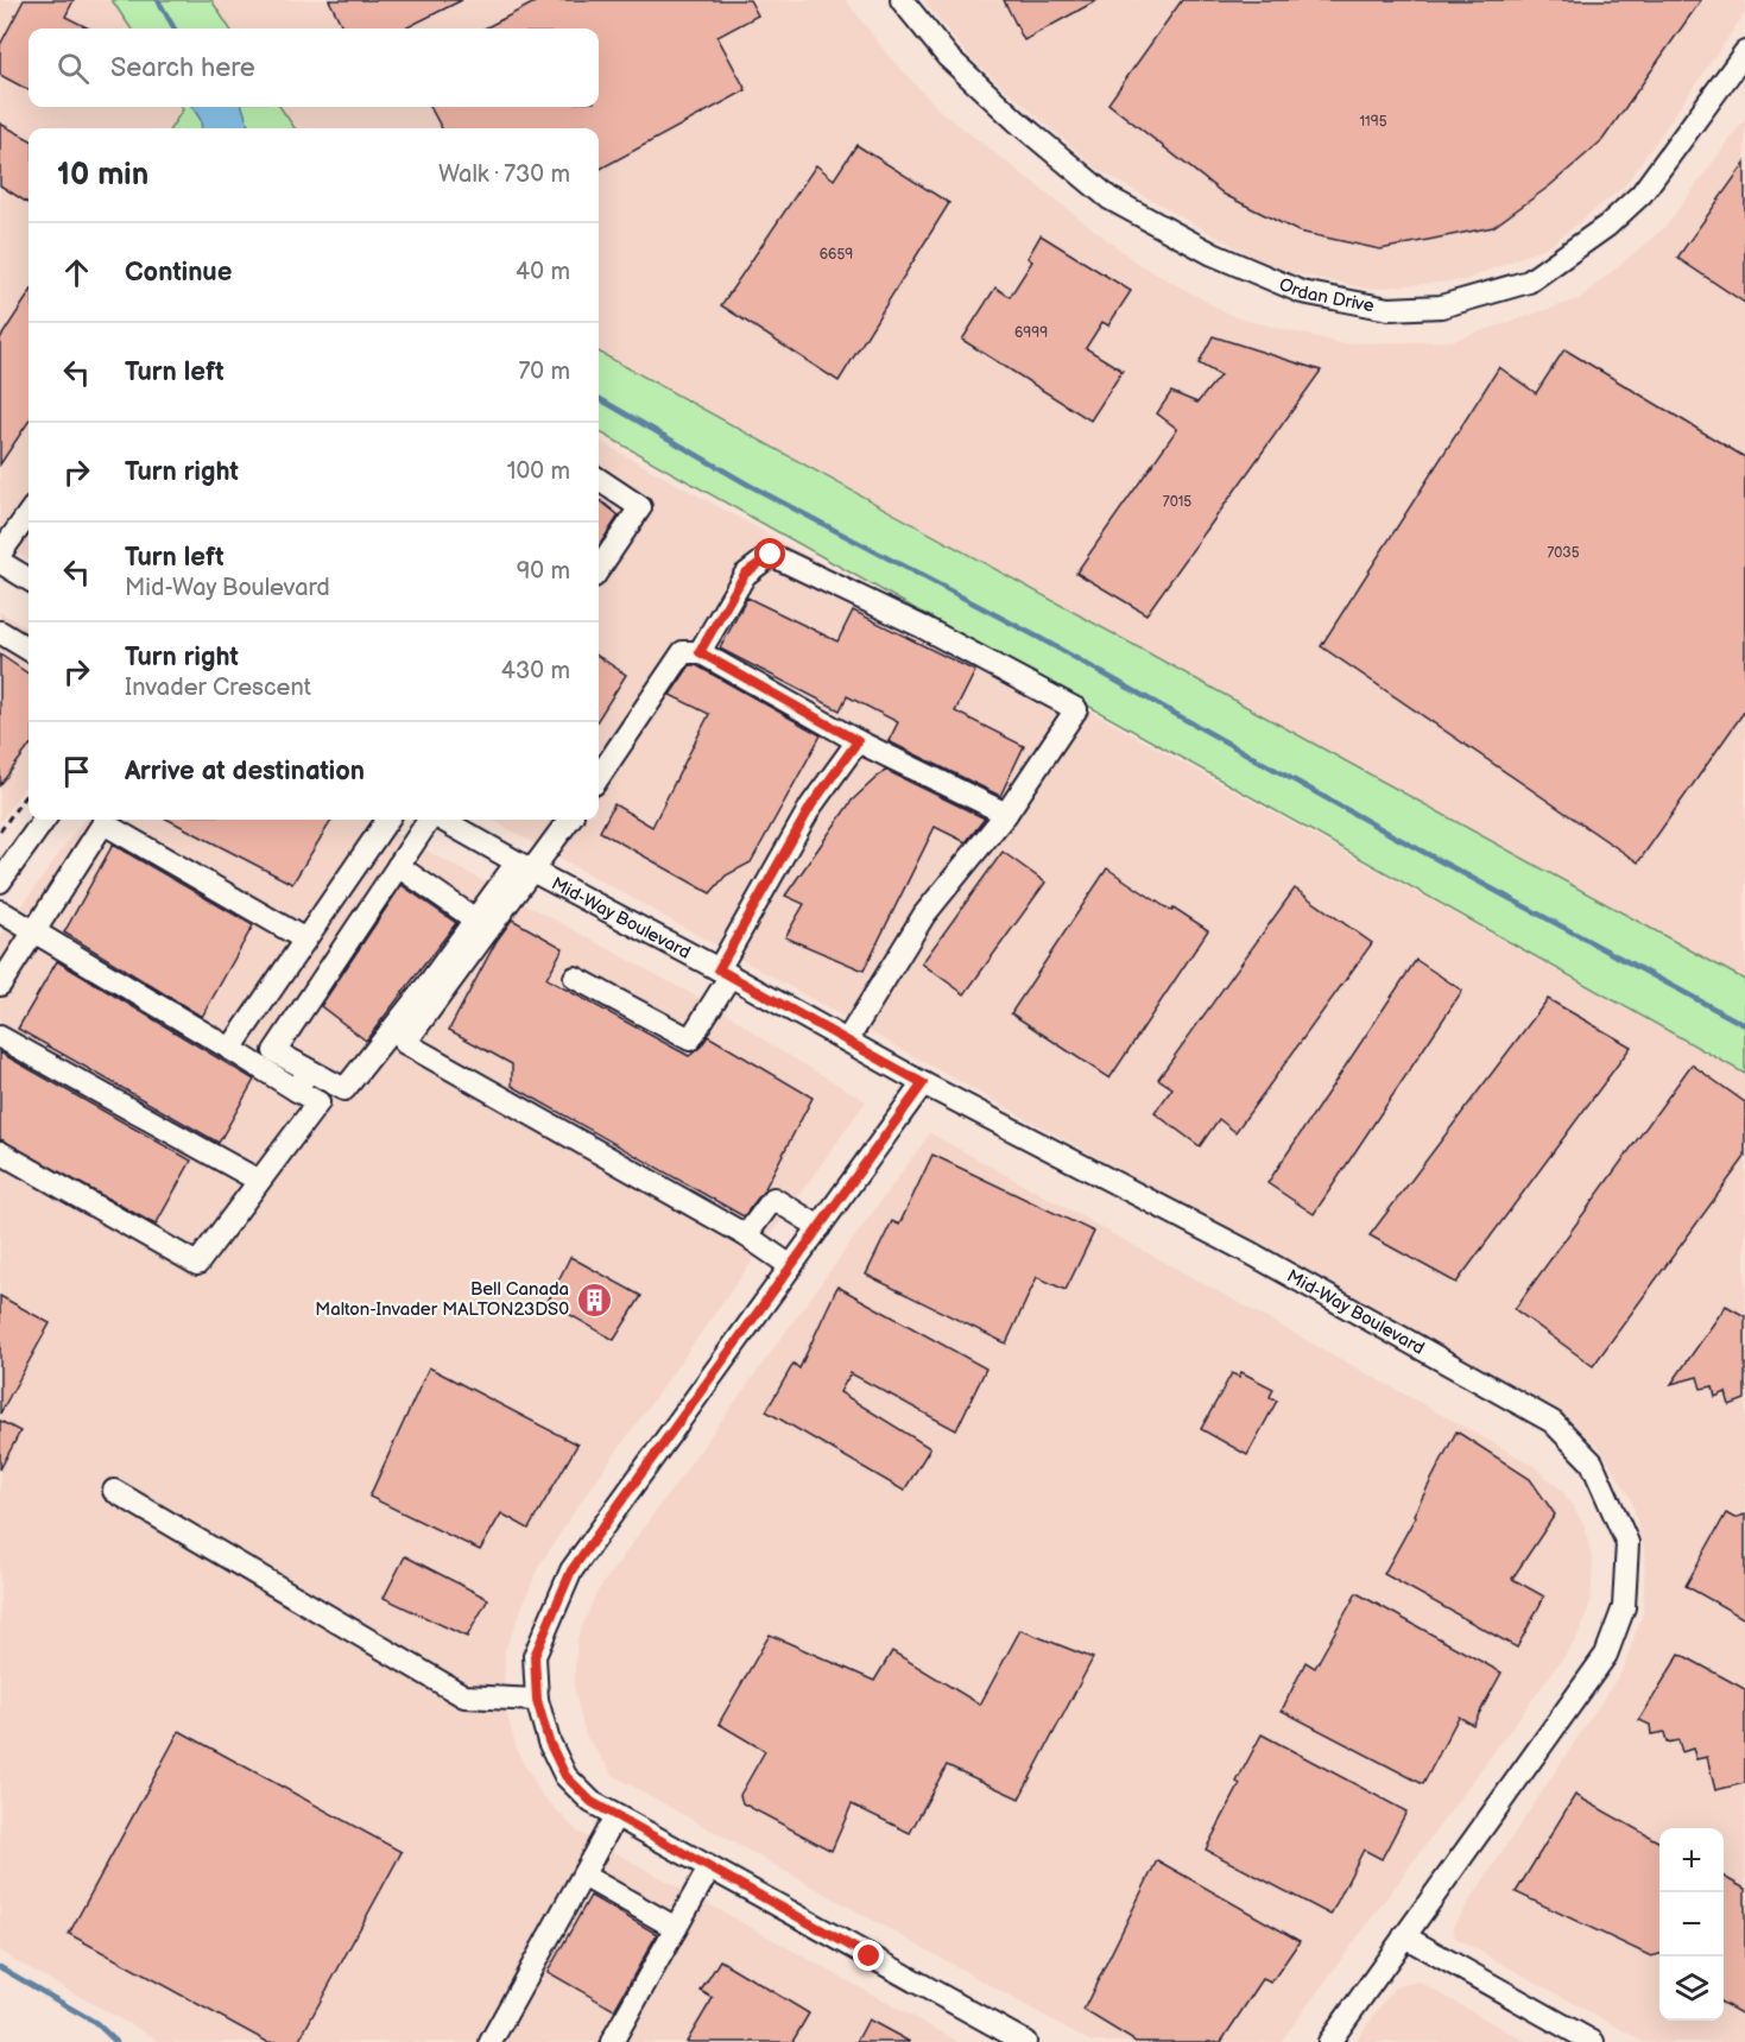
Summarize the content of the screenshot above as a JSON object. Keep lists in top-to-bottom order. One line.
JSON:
{"streets":{"street":["Ordan Drive","Mid-Way Boulevard"]},"places":{"building":["Bell Canada Malton-Invader MALTON23DS0"]},"house_numbers":["1195","6659","6999","7015","7035"],"page":{"search":"Search here","heading":["10 min","Walk · 730 m"],"list":[["Continue","40 m"],["Turn left","70 m"],["Turn right","100 m"],["Turn left","Mid-Way Boulevard","90 m"],["Turn right","Invader Crescent","430 m"],"Arrive at destination"],"map_buttons":["+","−"]}}
